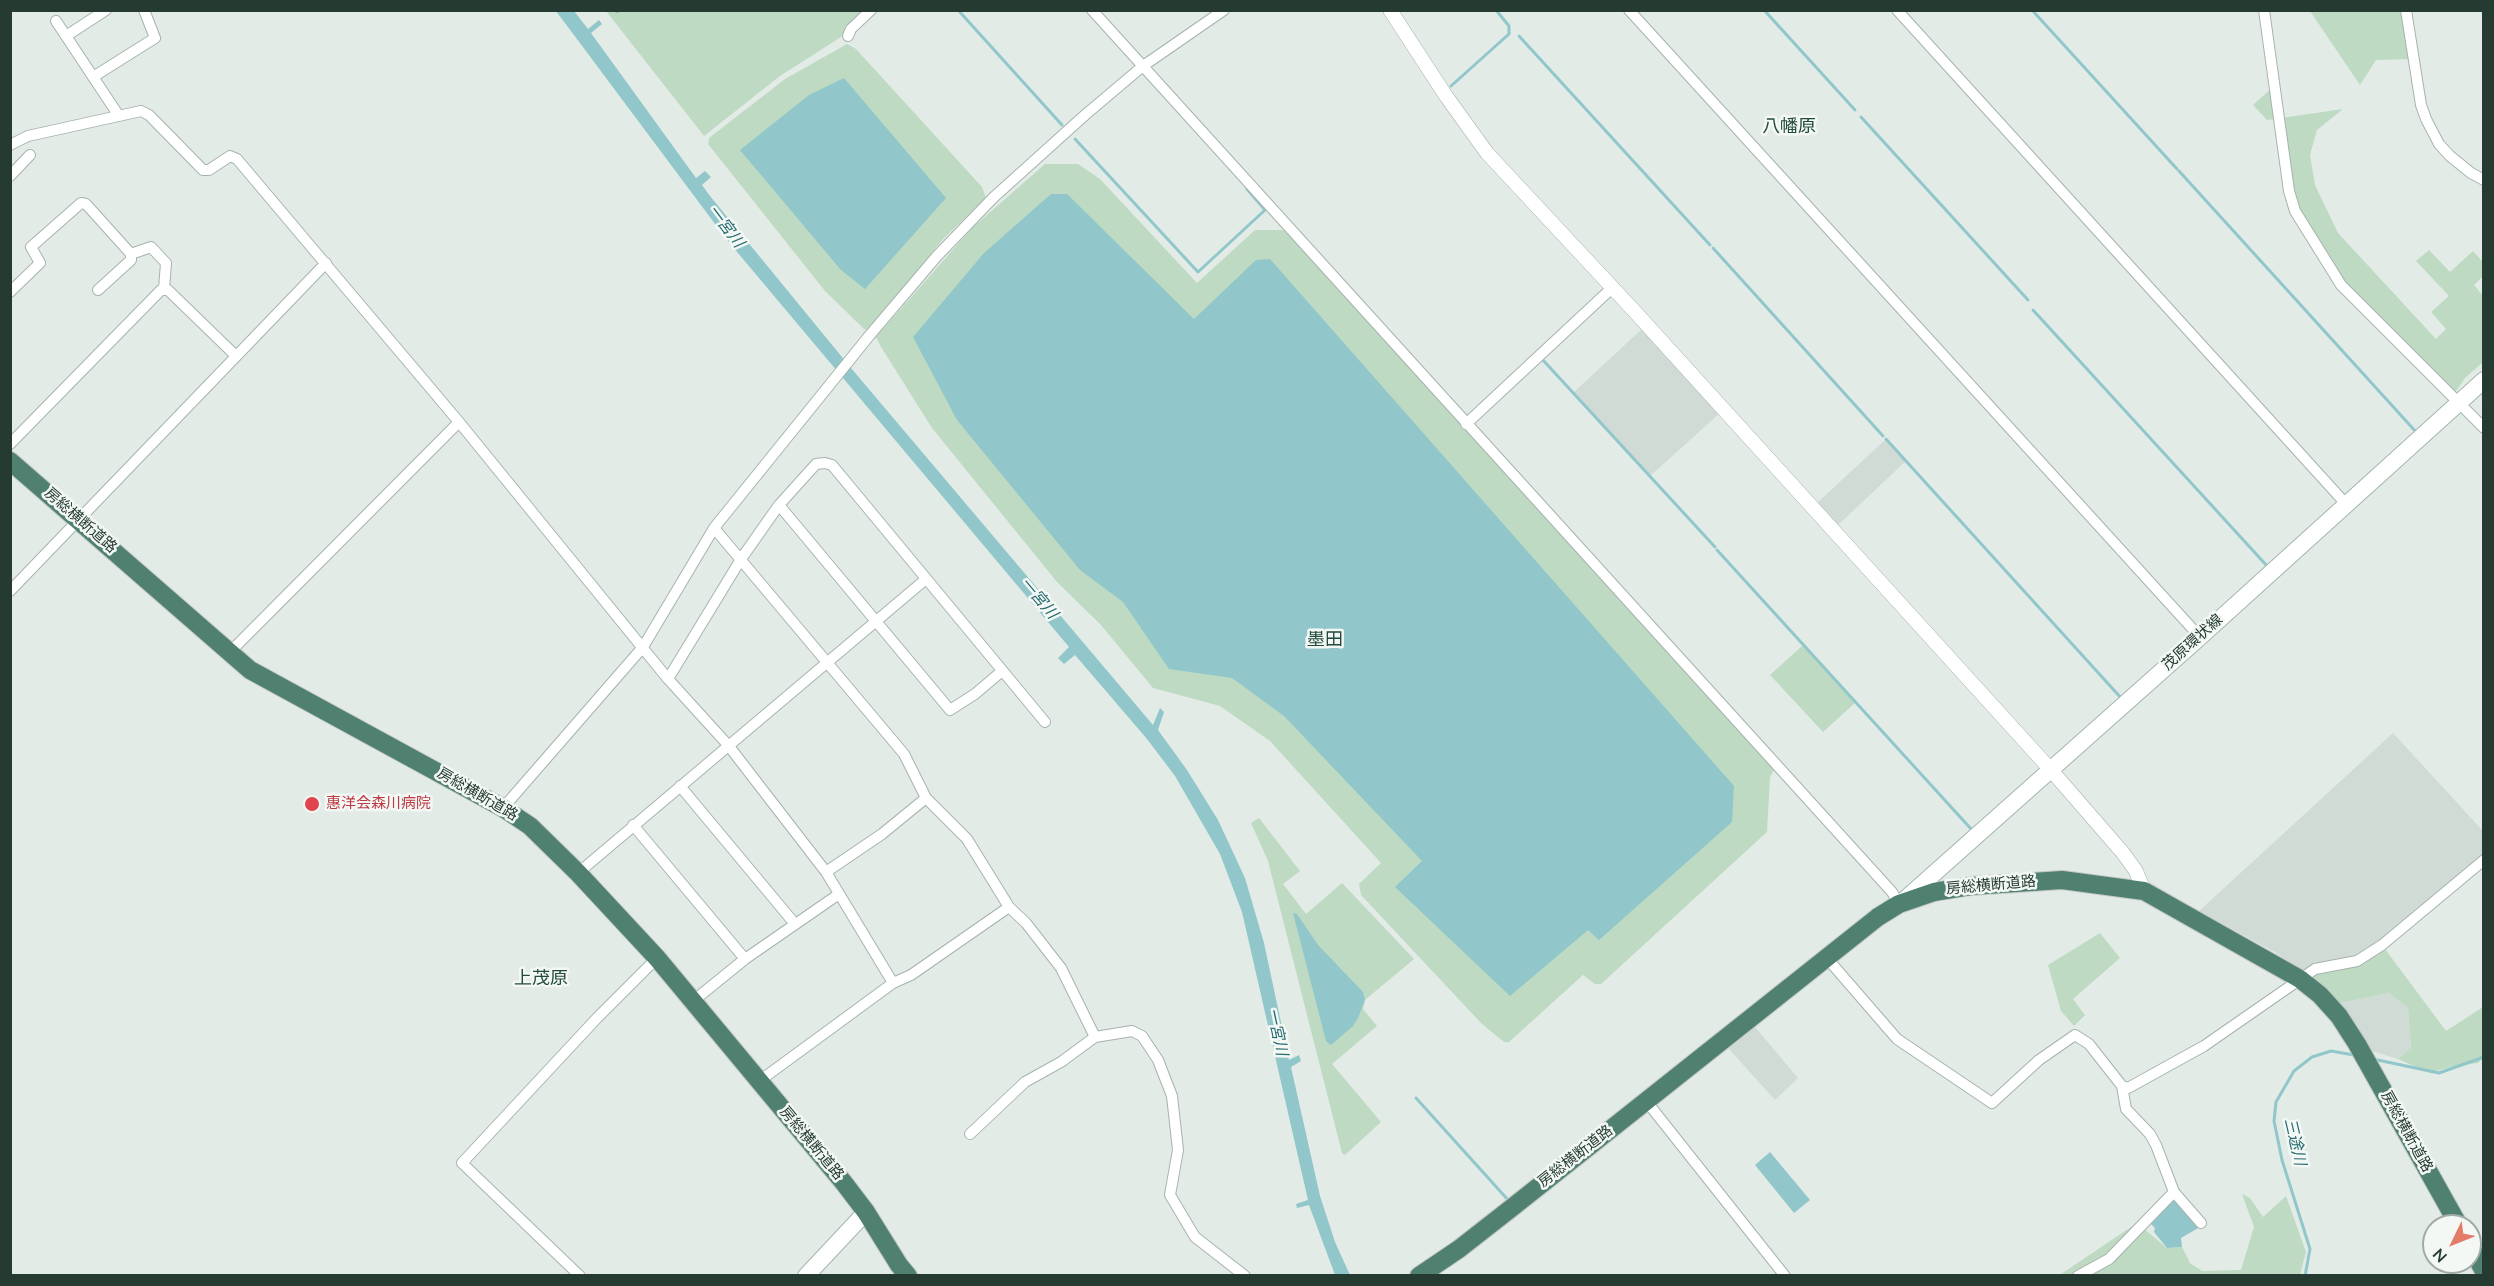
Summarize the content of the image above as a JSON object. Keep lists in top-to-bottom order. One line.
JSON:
{"streets":{"highway":["房総横断道路"],"main road":["茂原環状線"]},"crossings":[["房総横断道路","茂原環状線"]],"districts":["八幡原","墨田","上茂原"],"water":["一宮川","三途川"],"places":["惠洋会森川病院"],"north":"bottom left"}
